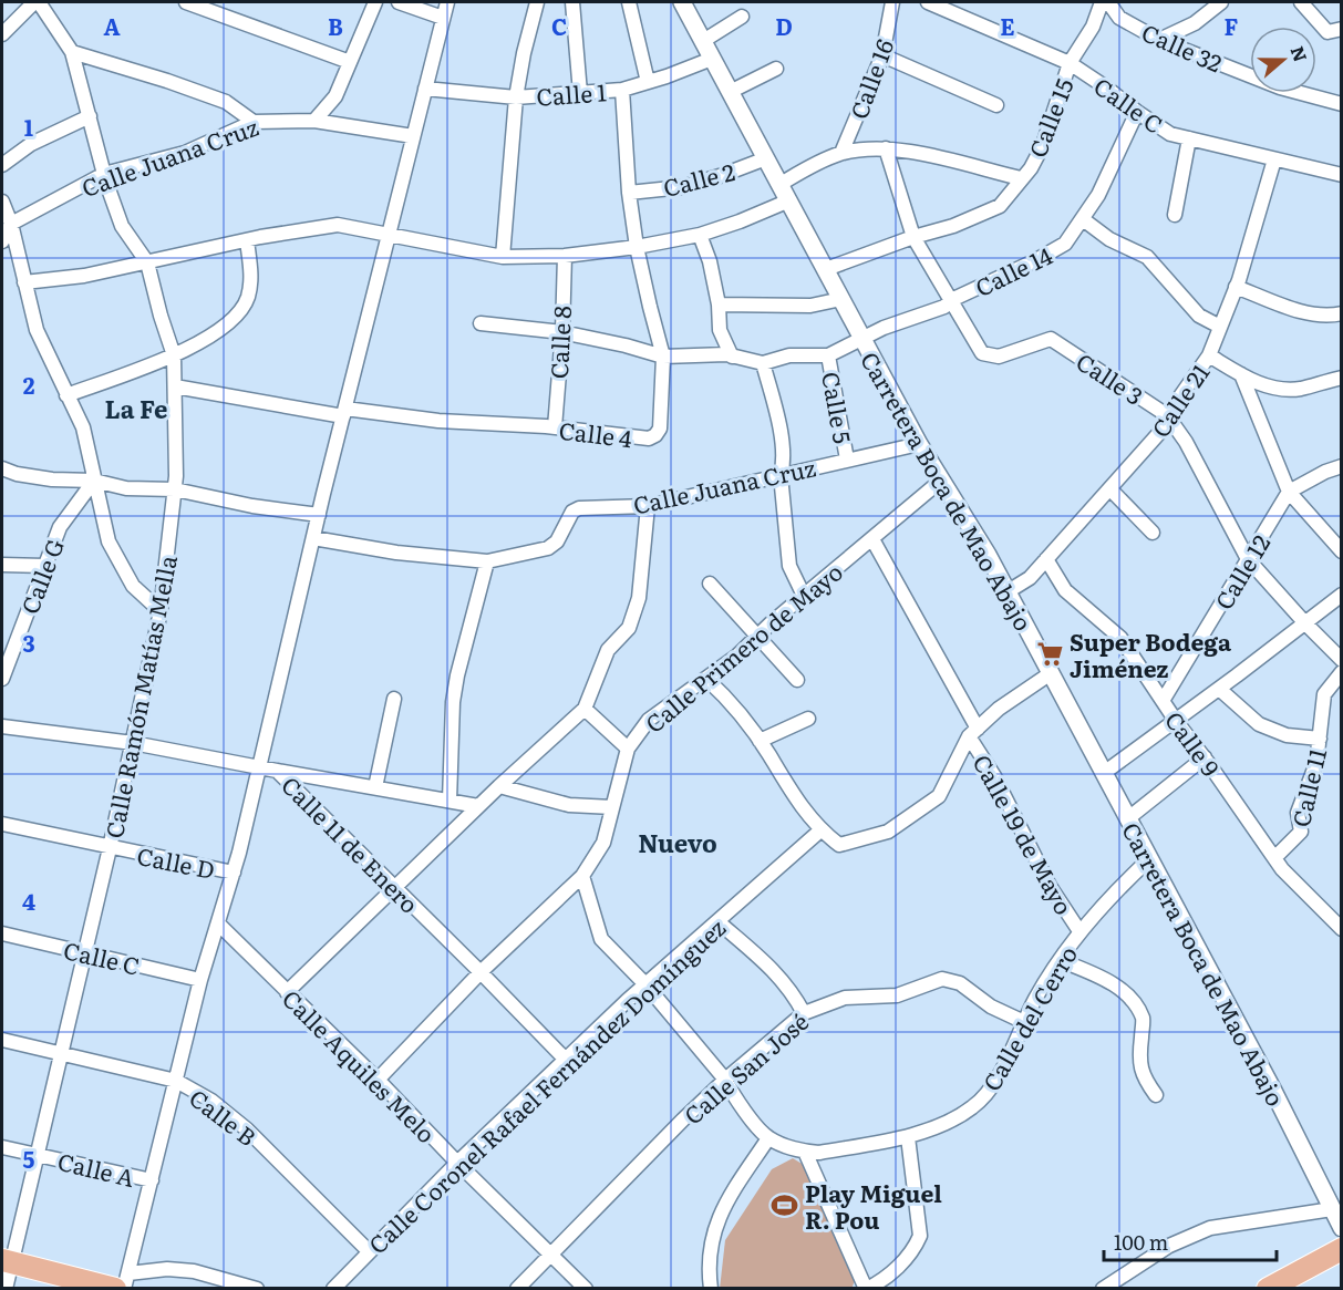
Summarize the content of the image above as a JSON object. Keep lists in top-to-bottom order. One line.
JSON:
{"streets":{"street":["Calle 32","Calle 16","Calle 1","Calle C","Calle 15","Calle Juana Cruz","Calle 2","Calle 14","Calle 8","Calle 3","Calle 21","Calle 5","Calle 4","Carretera Boca de Mao Abajo","Calle 12","Calle G","Calle Primero de Mayo","Calle Ramón Matías Mella","Calle 9","Calle 11","Calle 19 de Mayo","Calle 11 de Enero","Calle D","Calle del Cerro","Calle Aquiles Melo","Calle San José","Calle Coronel Rafael Fernández Domínguez","Calle B","Calle A"]},"crossings":[["Calle 1","Calle 4"],["Calle 1","Carretera Boca de Mao Abajo"],["Calle C","Calle 15"],["Calle C","Calle 14"],["Calle C","Calle 21"],["Calle C","Calle Ramón Matías Mella"],["Calle 15","Calle 3"],["Calle 15","Carretera Boca de Mao Abajo"],["Calle Juana Cruz","Calle 5"],["Calle Juana Cruz","Carretera Boca de Mao Abajo"],["Calle Juana Cruz","Calle Ramón Matías Mella"],["Calle 2","Calle 4"],["Calle 2","Carretera Boca de Mao Abajo"],["Calle 14","Calle 3"],["Calle 14","Calle 5"],["Calle 14","Carretera Boca de Mao Abajo"],["Calle 8","Calle 4"],["Calle 3","Calle 21"],["Calle 3","Calle 12"],["Calle 21","Carretera Boca de Mao Abajo"],["Calle 21","Calle 9"],["Calle 4","Calle Ramón Matías Mella"],["Carretera Boca de Mao Abajo","Calle Primero de Mayo"],["Carretera Boca de Mao Abajo","Calle del Cerro"],["Calle 12","Calle 9"],["Calle Primero de Mayo","Calle 19 de Mayo"],["Calle Primero de Mayo","Calle 11 de Enero"],["Calle Primero de Mayo","Calle Aquiles Melo"],["Calle Ramón Matías Mella","Calle 11 de Enero"],["Calle Ramón Matías Mella","Calle D"],["Calle Ramón Matías Mella","Calle B"],["Calle Ramón Matías Mella","Calle A"],["Calle 9","Calle 11"],["Calle 19 de Mayo","Calle del Cerro"],["Calle 11 de Enero","Calle Coronel Rafael Fernández Domínguez"],["Calle del Cerro","Calle San José"],["Calle Aquiles Melo","Calle San José"],["Calle Aquiles Melo","Calle Coronel Rafael Fernández Domínguez"],["Calle Coronel Rafael Fernández Domínguez","Calle B"]],"districts":["La Fe","Nuevo"],"places":{"supermarket":["Super Bodega Jiménez"],"sports":["Play Miguel R. Pou"]},"scale_bar":"100 m","north":"right","grid":{"columns":["A","B","C","D","E","F"],"rows":["1","2","3","4","5"]}}
